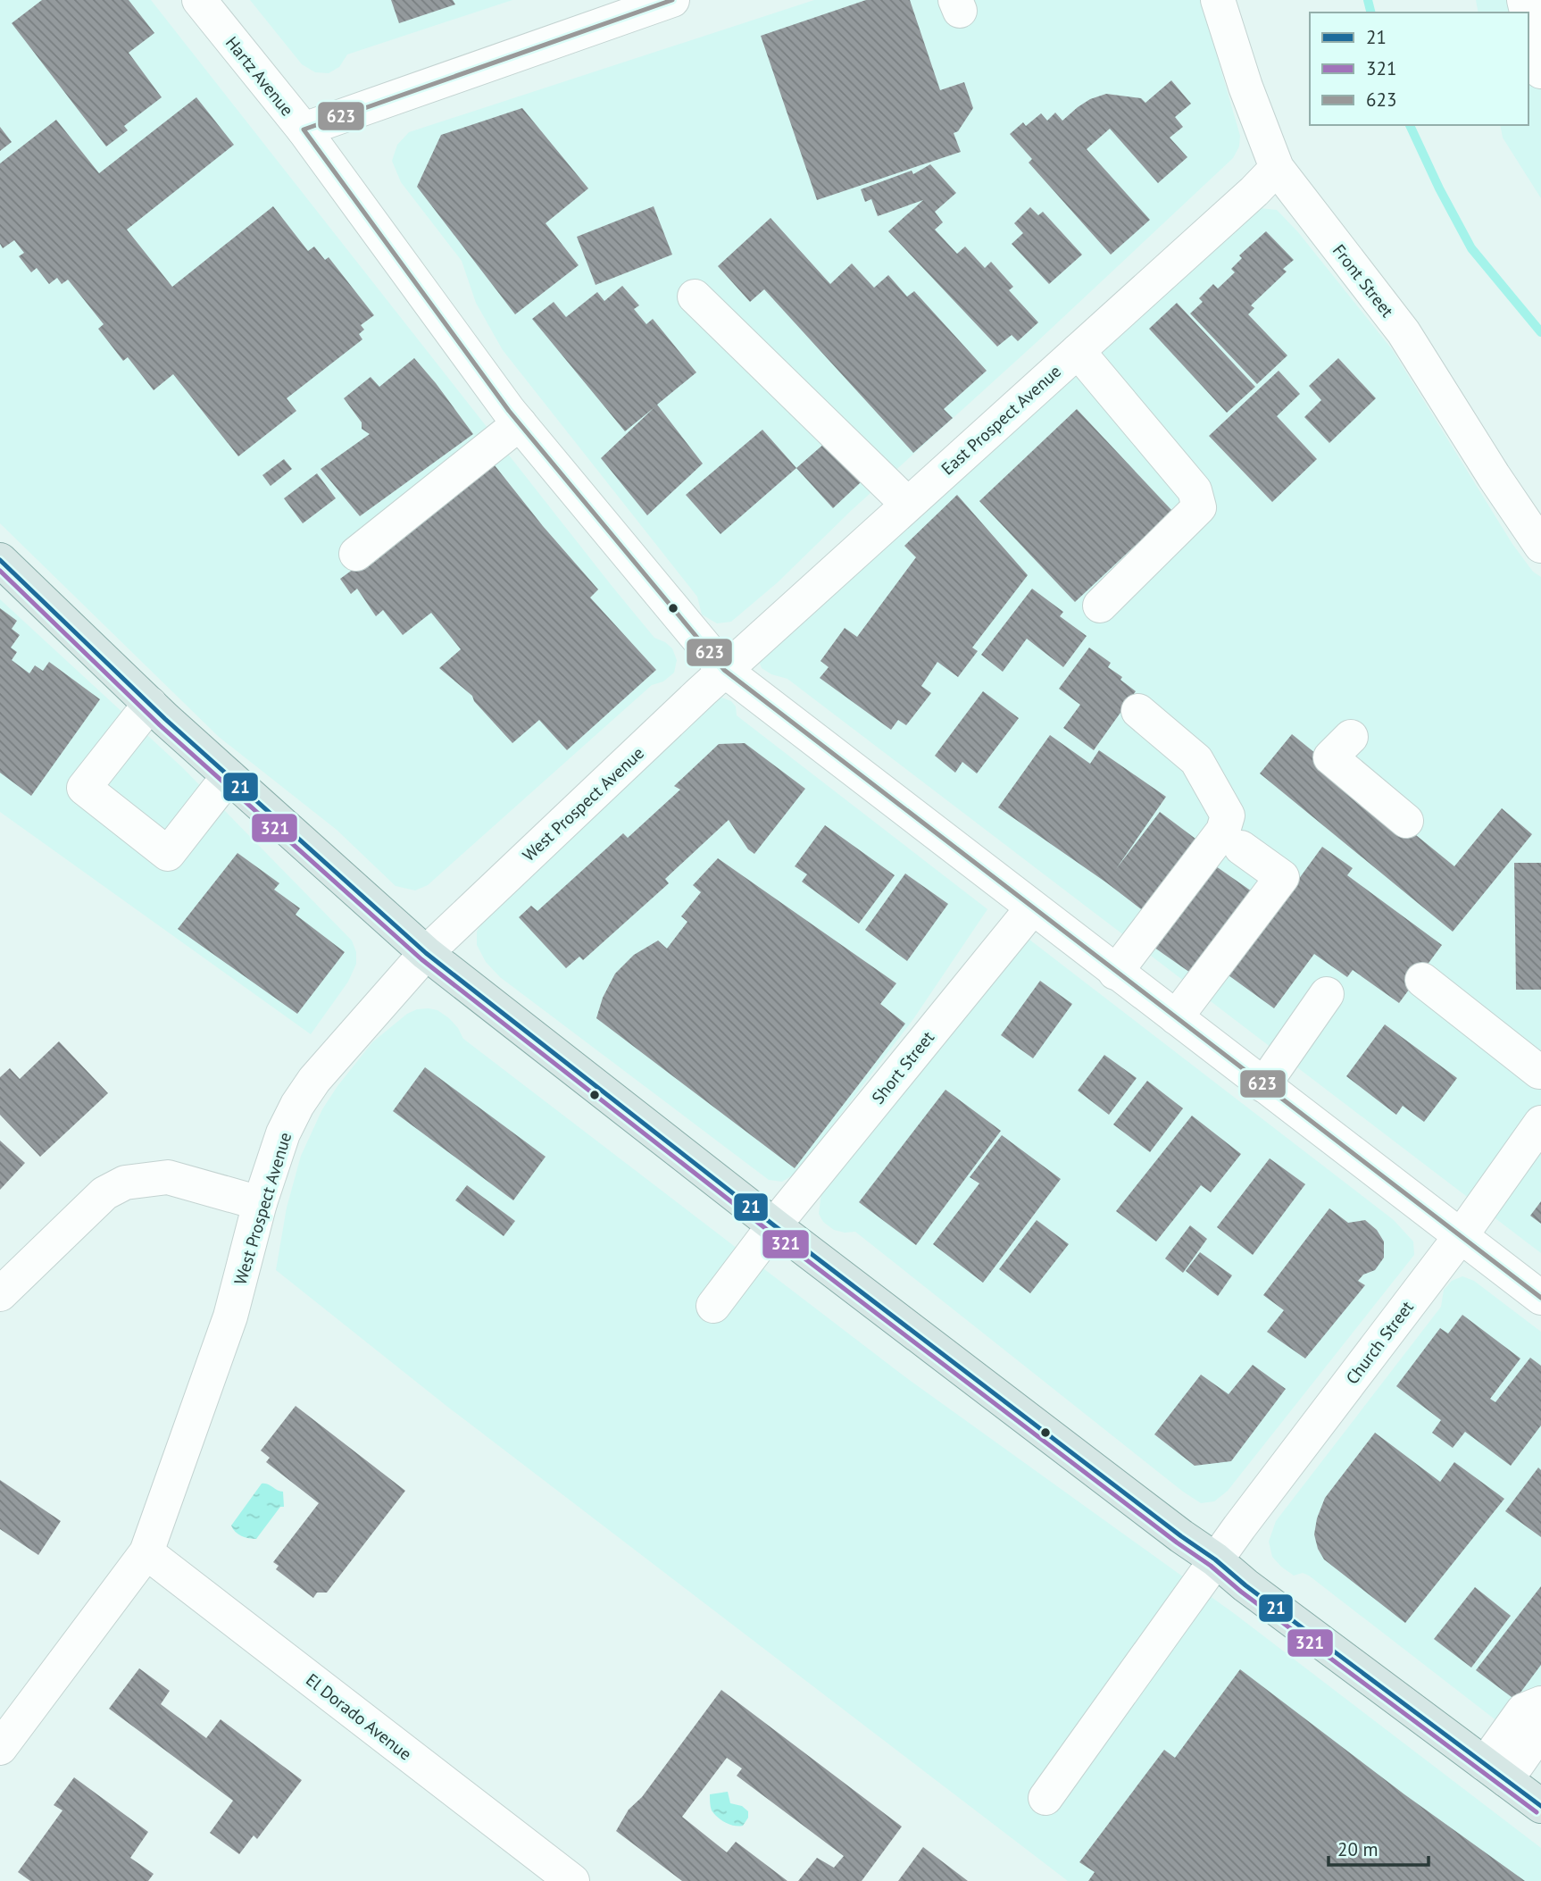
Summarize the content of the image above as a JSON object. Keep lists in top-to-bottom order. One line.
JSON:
{"streets":{"street":["Hartz Avenue","Front Street","East Prospect Avenue","West Prospect Avenue","Short Street","Church Street","El Dorado Avenue"]},"crossings":[["Hartz Avenue","East Prospect Avenue"],["Hartz Avenue","West Prospect Avenue"],["Hartz Avenue","Short Street"],["Hartz Avenue","Church Street"],["Front Street","East Prospect Avenue"],["East Prospect Avenue","West Prospect Avenue"],["West Prospect Avenue","El Dorado Avenue"]],"lines":["transit line 623","transit line 21","transit line 321"],"legend":["21","321","623"],"scale_bar":"20 m"}
